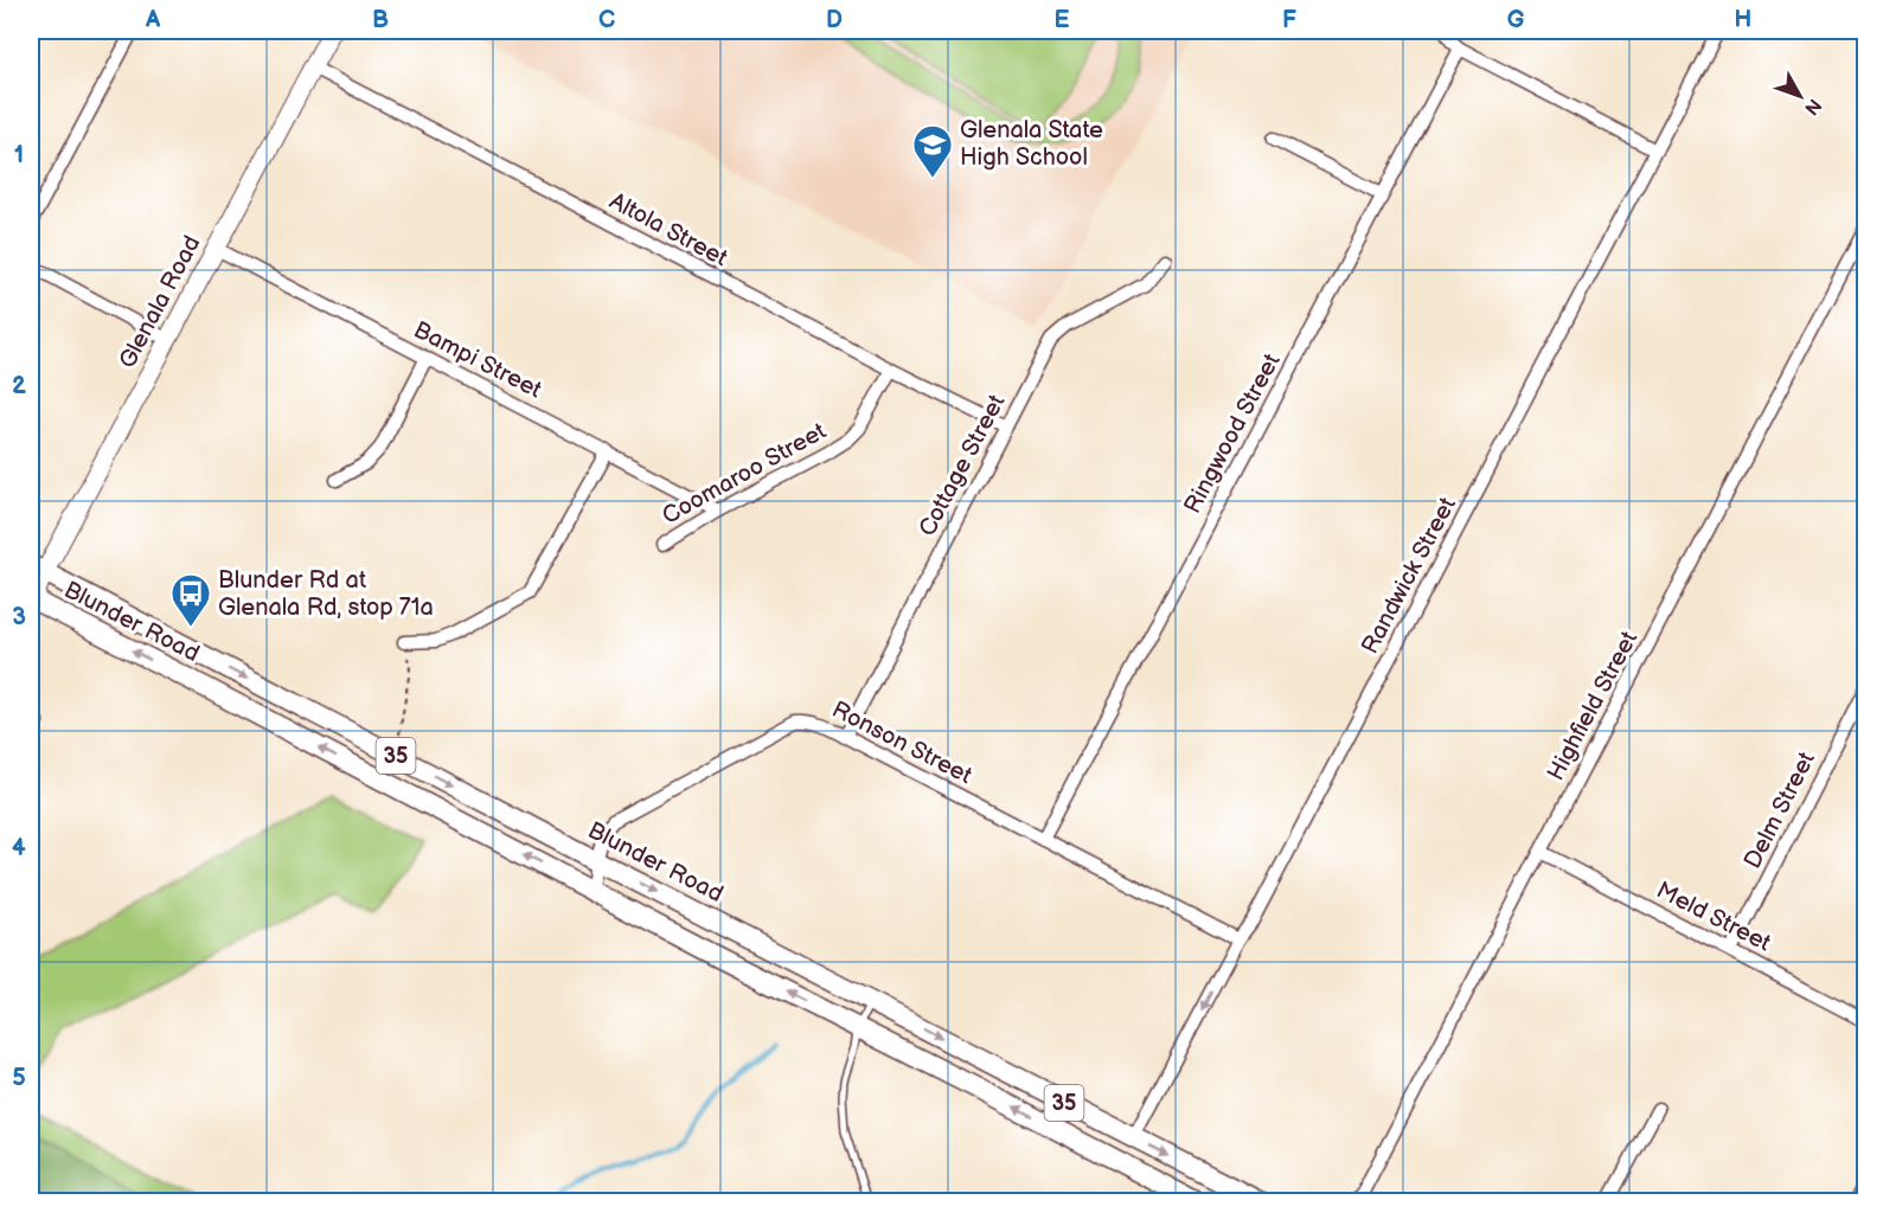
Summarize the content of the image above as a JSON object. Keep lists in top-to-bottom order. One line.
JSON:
{"streets":{"main road":["Blunder Road","35"],"street":["Altola Street","Glenala Road","Bampi Street","Ringwood Street","Cottage Street","Coomaroo Street","Randwick Street","Highfield Street","Ronson Street","Delm Street","Meld Street"]},"crossings":[["Altola Street","Glenala Road"],["Altola Street","Cottage Street"],["Altola Street","Coomaroo Street"],["Glenala Road","Bampi Street"],["Glenala Road","Blunder Road"],["Bampi Street","Coomaroo Street"],["Ringwood Street","Ronson Street"],["Cottage Street","Ronson Street"],["Randwick Street","Blunder Road"],["Randwick Street","Ronson Street"],["Blunder Road","Ronson Street"],["Highfield Street","Meld Street"],["Delm Street","Meld Street"]],"places":{"school or university":["Glenala State High School"],"bus stop":["Blunder Rd at Glenala Rd, stop 71a"]},"north":"bottom right","grid":{"columns":["A","B","C","D","E","F","G","H"],"rows":["1","2","3","4","5"]}}
